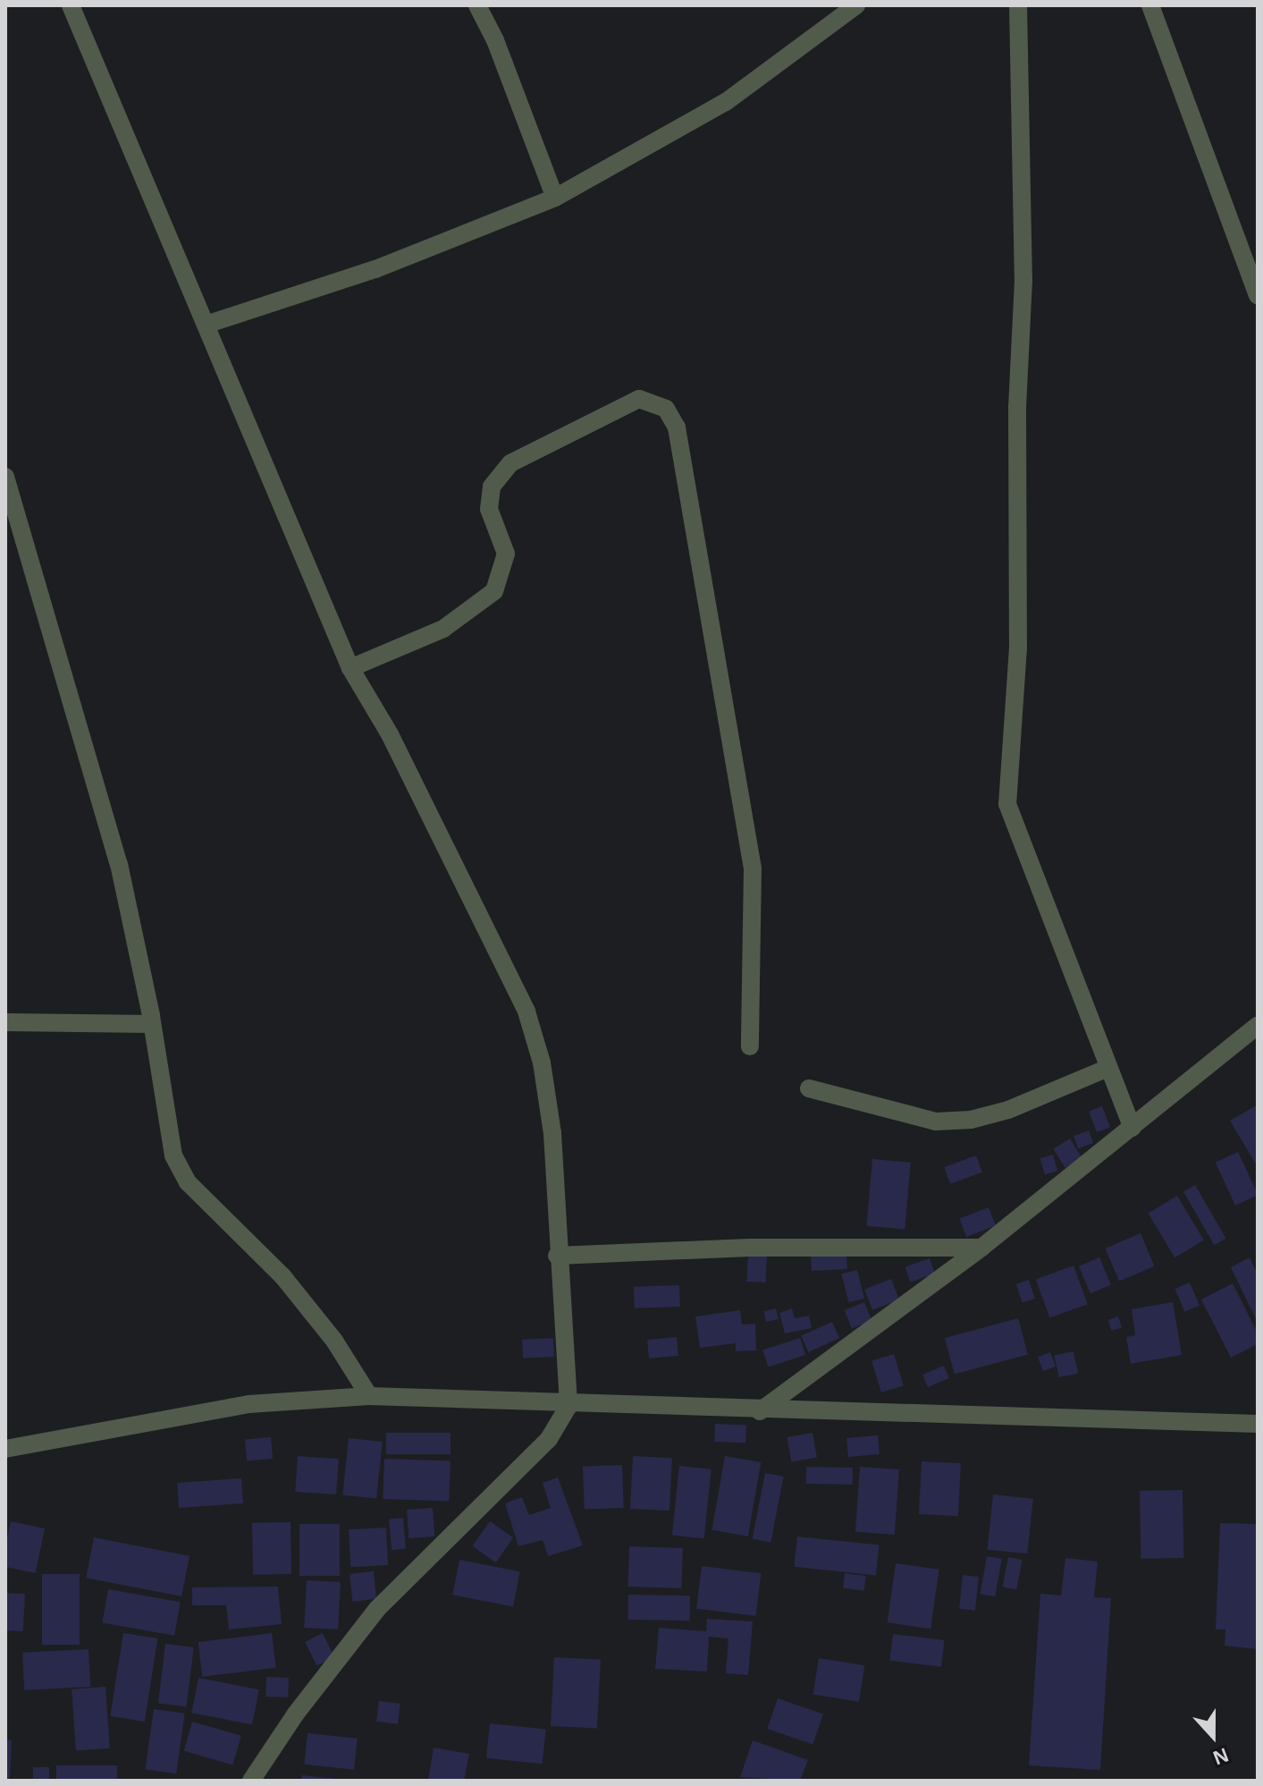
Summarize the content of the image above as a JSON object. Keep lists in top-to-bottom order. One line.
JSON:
{"north":"bottom"}
